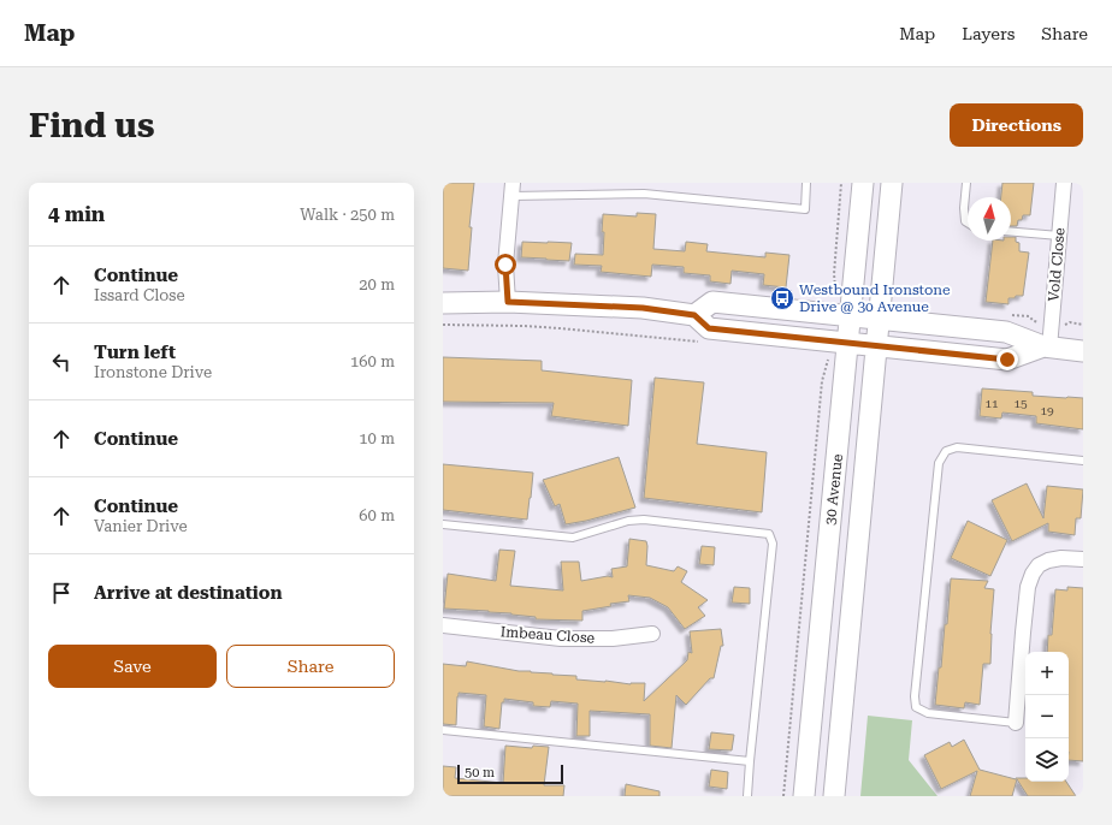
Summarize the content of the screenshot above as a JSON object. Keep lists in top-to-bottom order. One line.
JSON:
{"streets":{"main road":["30 Avenue"],"street":["Vold Close","Imbeau Close"]},"places":{"bus stop":["Westbound Ironstone Drive @ 30 Avenue"]},"house_numbers":["11","15","19"],"scale_bar":"50 m","north":"top","page":{"header":"Map","nav":["Map","Layers","Share"],"buttons":["Directions",["Save","Share"]],"title":"Find us","heading":["4 min","Walk · 250 m"],"list":[["Continue","Issard Close","20 m"],["Turn left","Ironstone Drive","160 m"],["Continue","10 m"],["Continue","Vanier Drive","60 m"],"Arrive at destination"],"map_buttons":["+","−"],"scale":"50 m"}}
